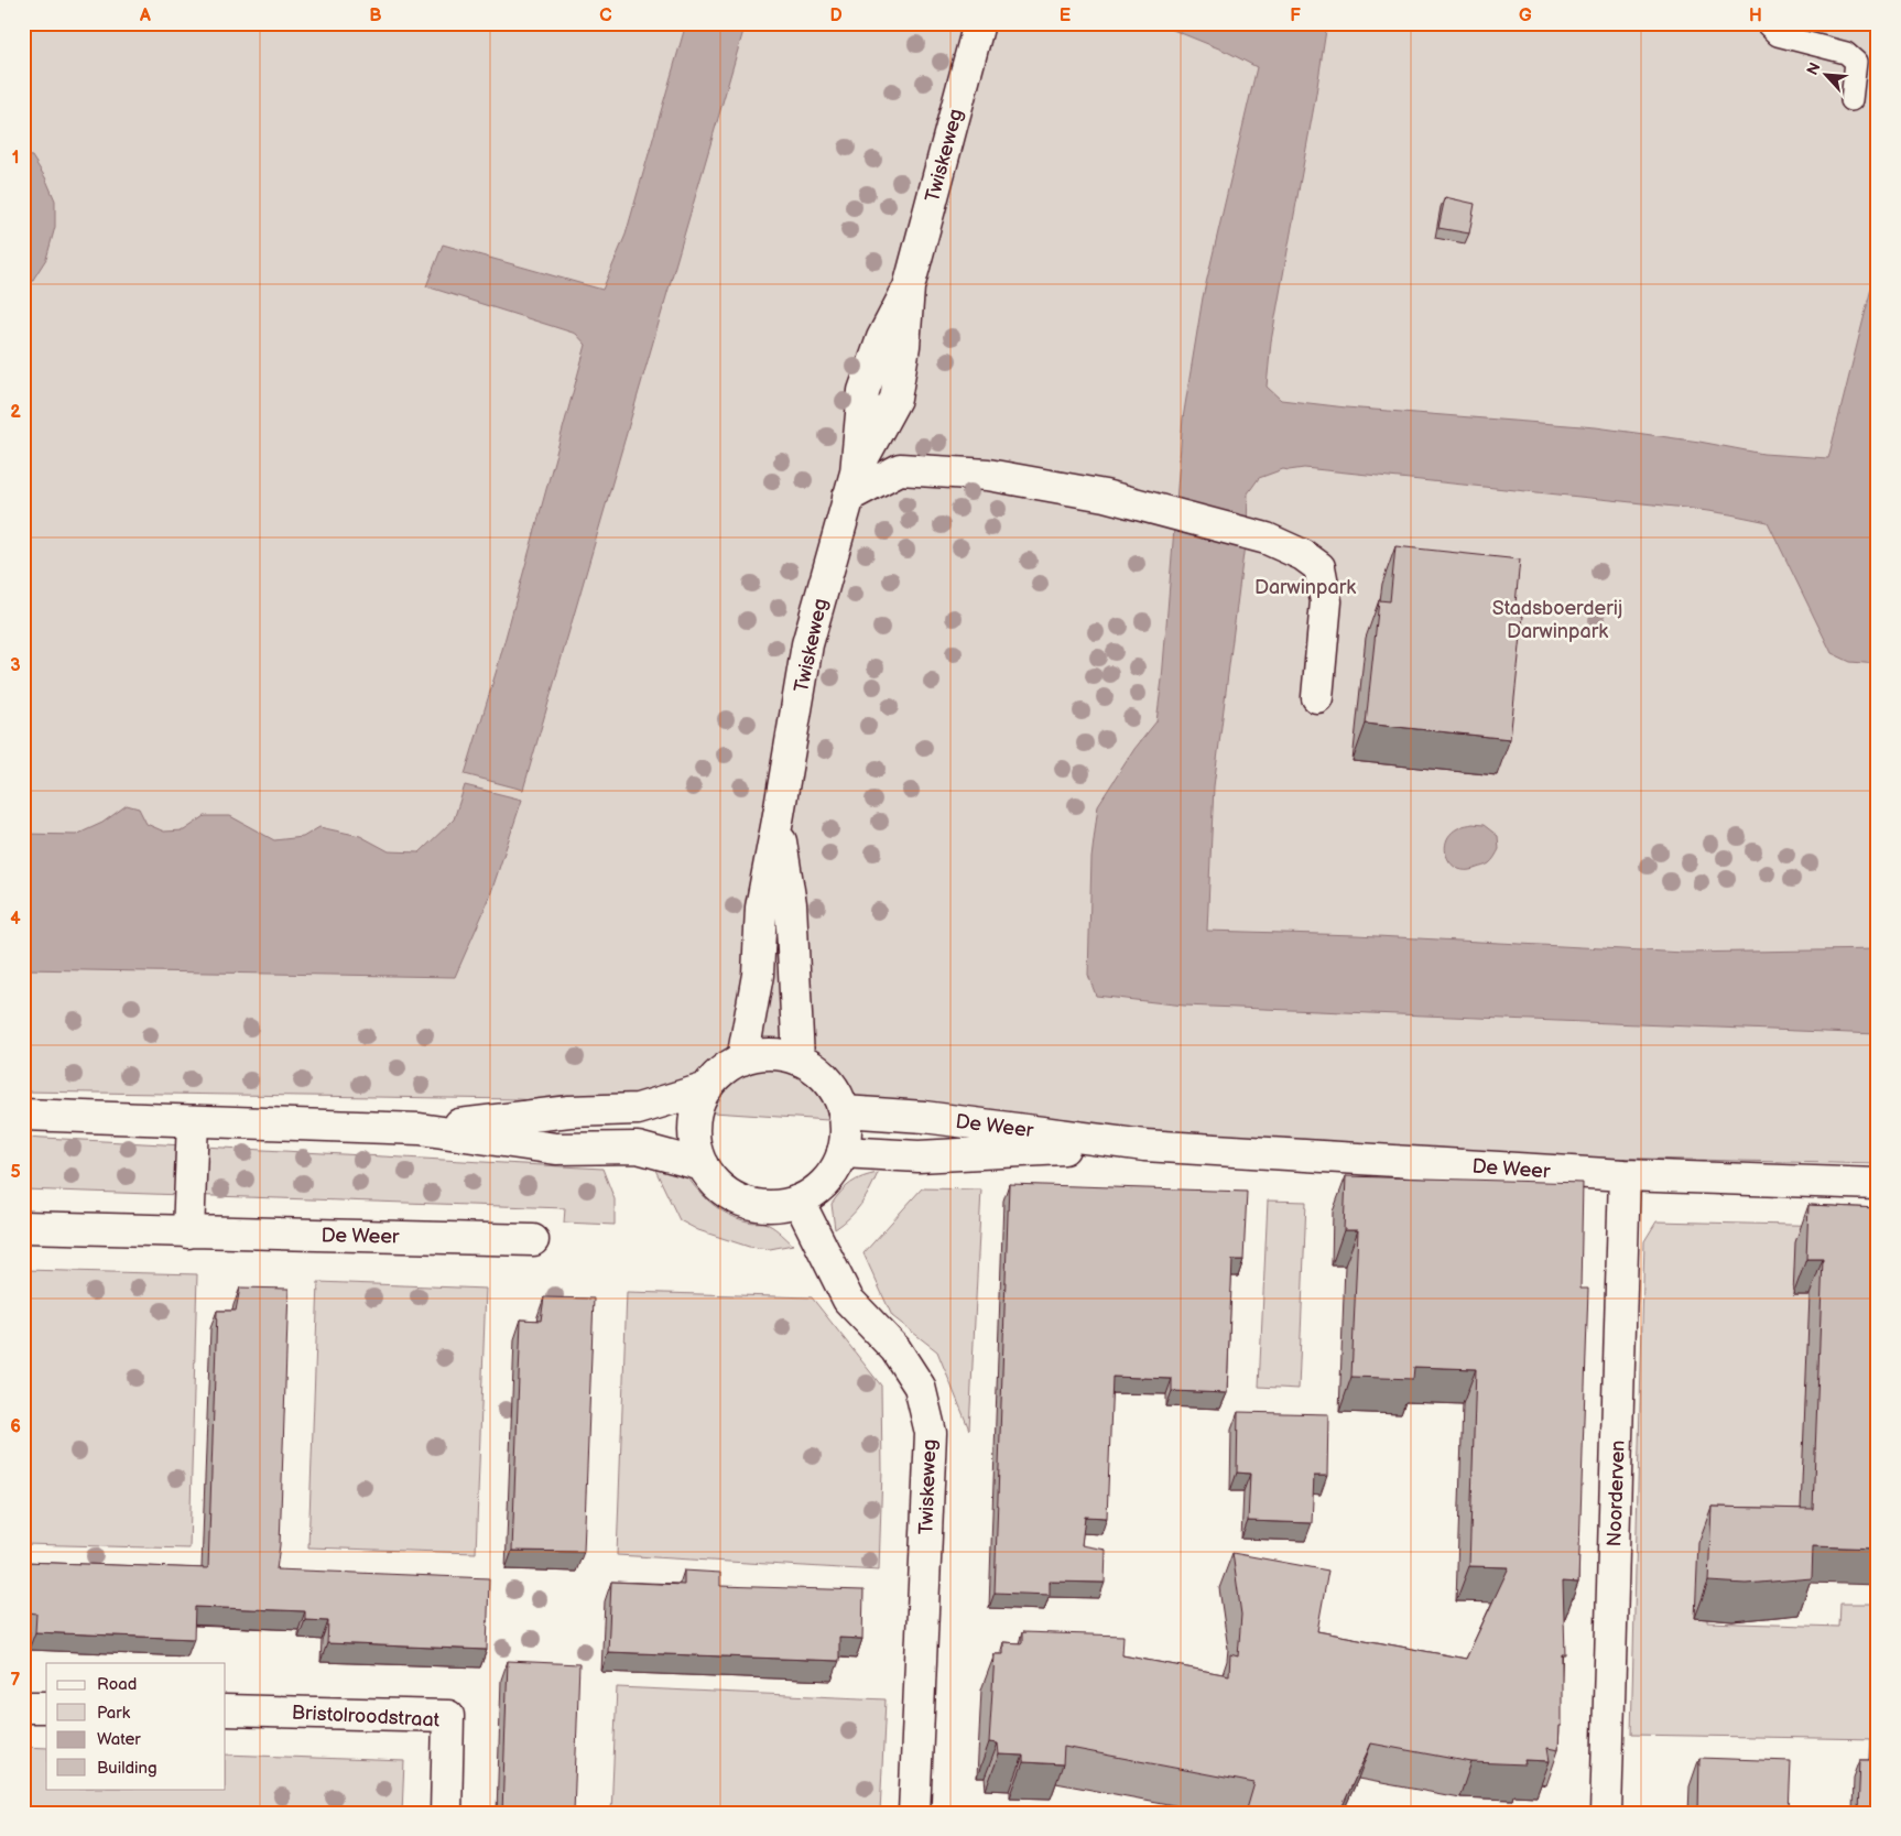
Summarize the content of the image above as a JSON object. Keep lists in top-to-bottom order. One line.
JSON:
{"streets":{"street":["Twiskeweg","De Weer","Noorderven","Bristolroodstraat"]},"crossings":[["Twiskeweg","De Weer"],["De Weer","Noorderven"]],"parks":["Darwinpark","Stadsboerderij Darwinpark"],"legend":["Road","Park","Water","Building"],"north":"top left","grid":{"columns":["A","B","C","D","E","F","G","H"],"rows":["1","2","3","4","5","6","7"]}}
